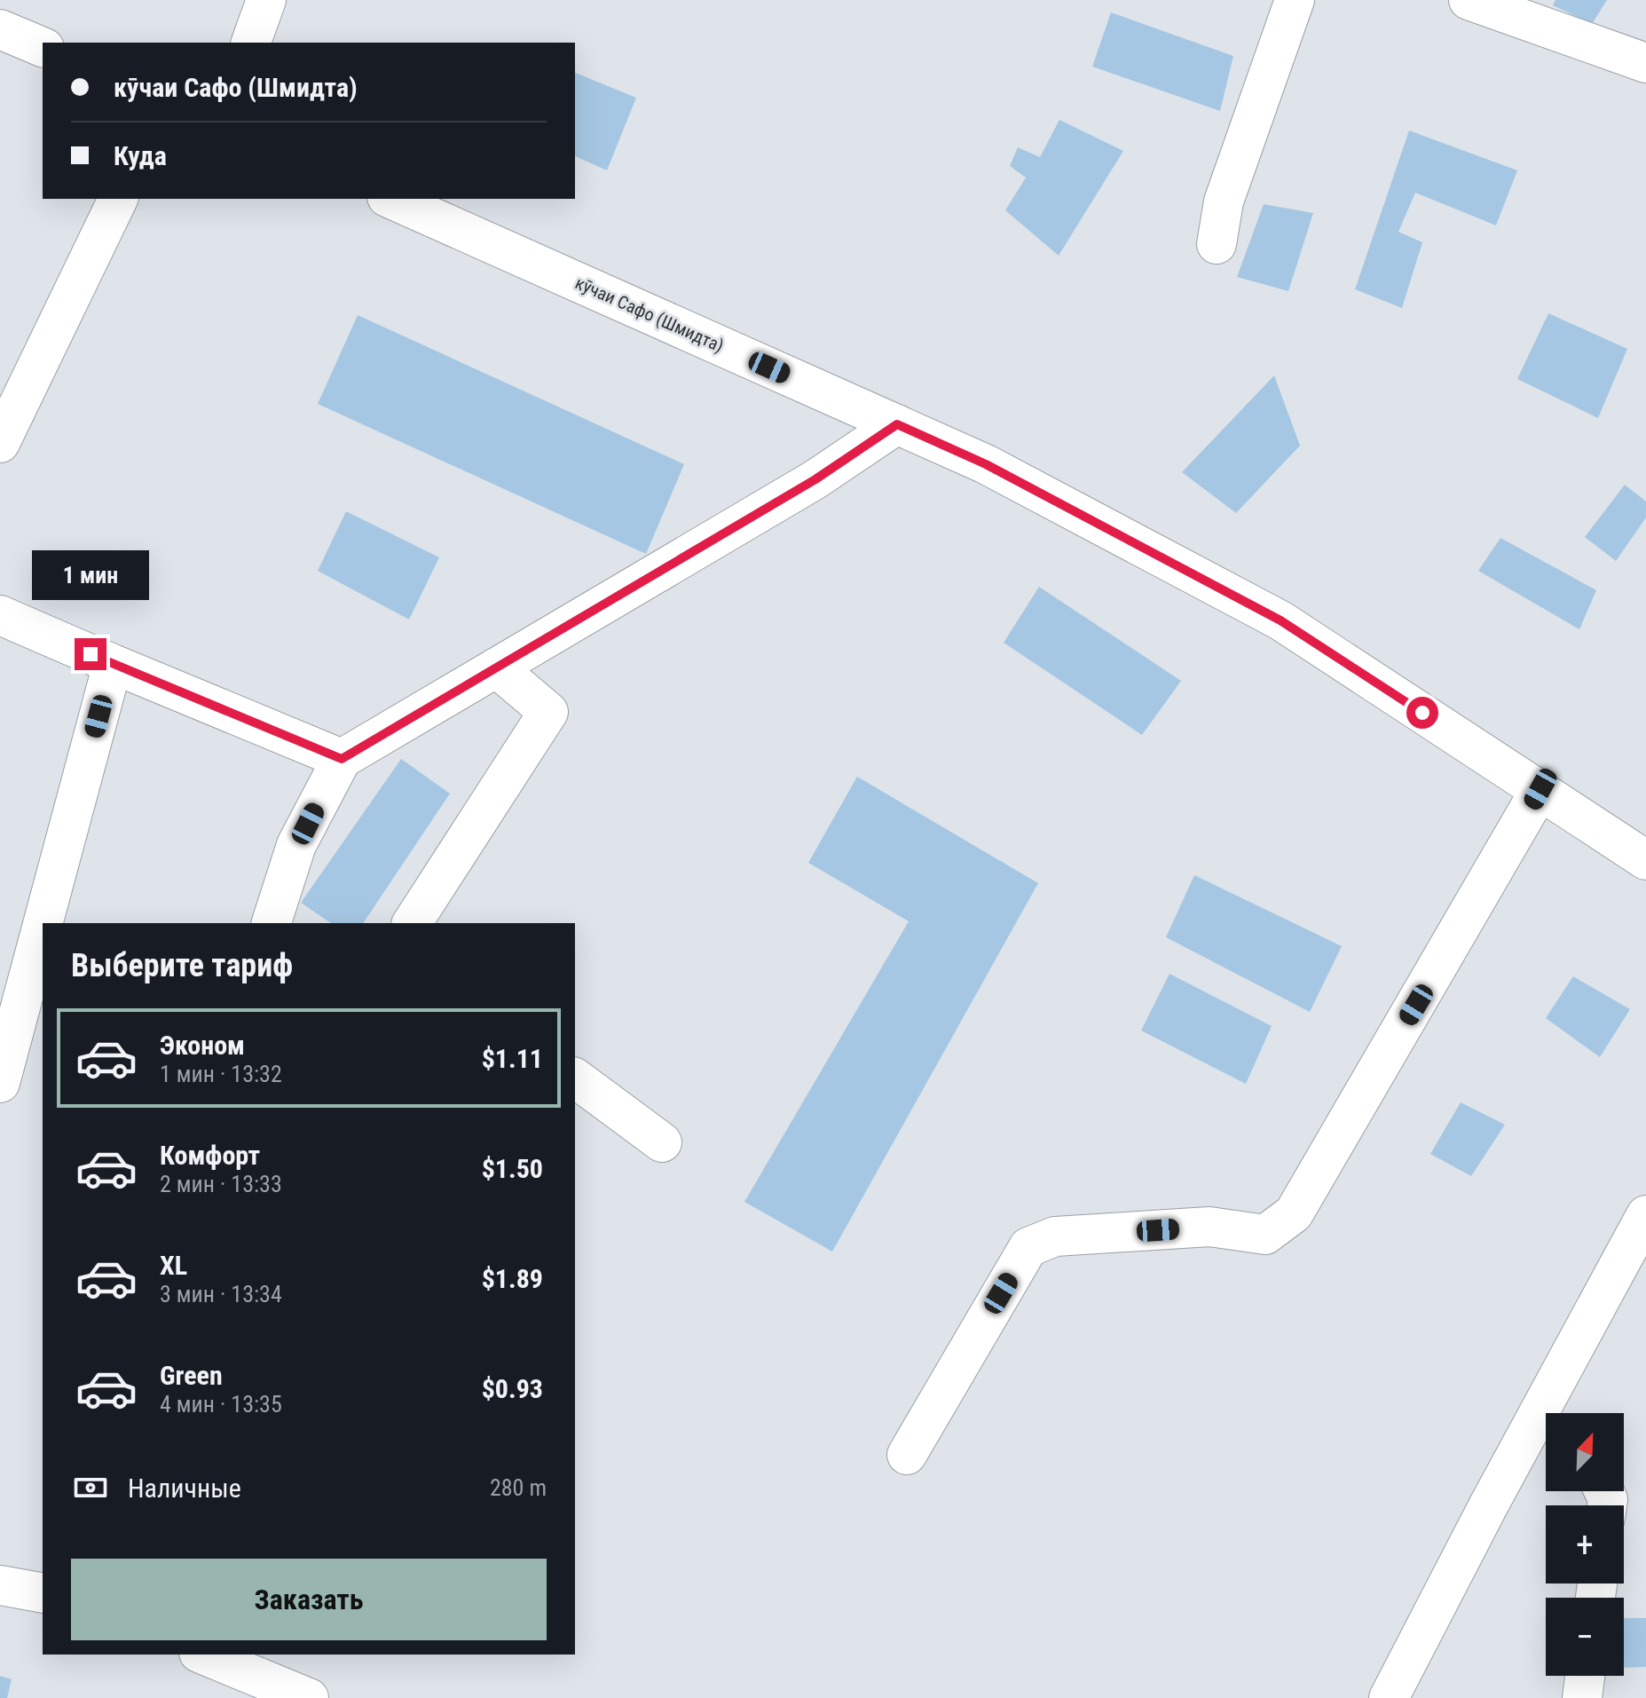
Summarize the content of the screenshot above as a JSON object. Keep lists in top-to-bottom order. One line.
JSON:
{"streets":{"street":["кӯчаи Сафо (Шмидта)"]},"north":"top right","page":{"banner":["кӯчаи Сафо (Шмидта)","Куда"],"bubble":"1 мин","heading":"Выберите тариф","list":[{"name":"Эконом","note":"1 мин · 13:32","value":"$1.11"},{"name":"Комфорт","note":"2 мин · 13:33","value":"$1.50"},{"name":"XL","note":"3 мин · 13:34","value":"$1.89"},{"name":"Green","note":"4 мин · 13:35","value":"$0.93"}],"map_buttons":["+","−"],"pay":["Наличные","280 m"],"buttons":"Заказать"}}
